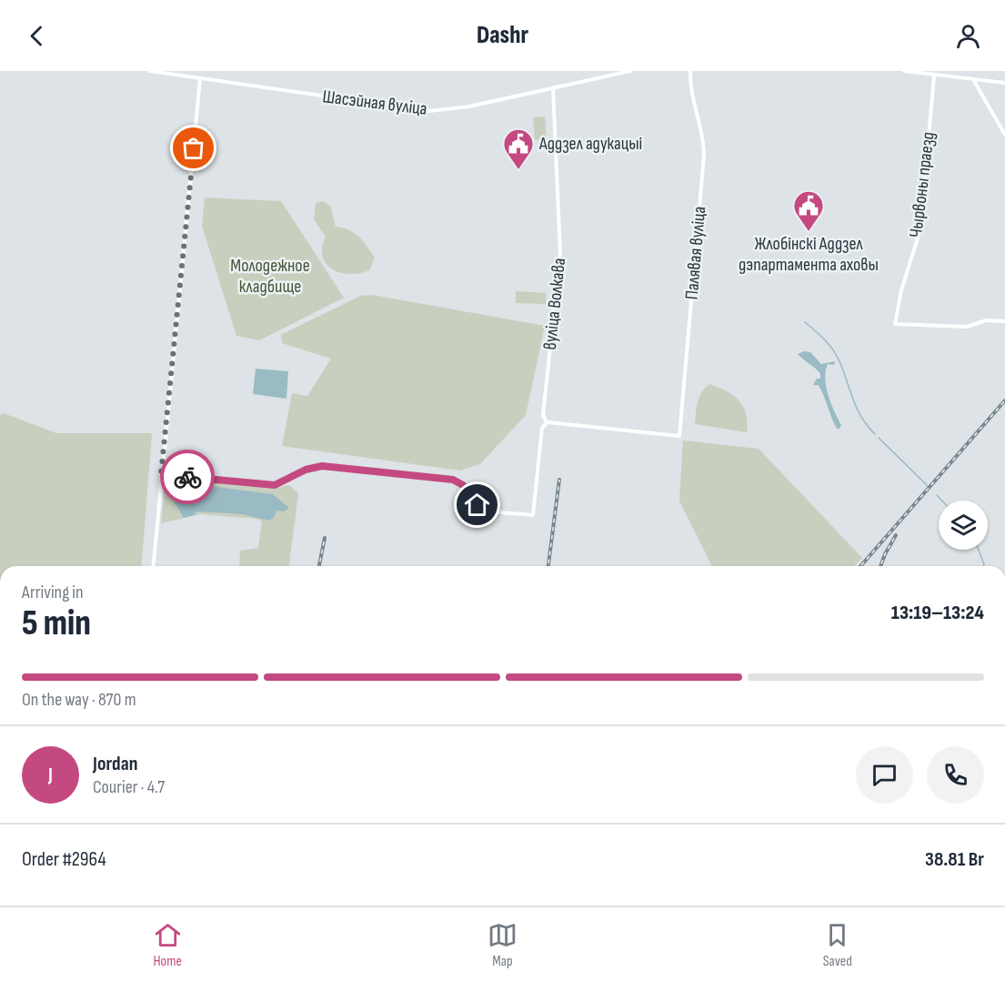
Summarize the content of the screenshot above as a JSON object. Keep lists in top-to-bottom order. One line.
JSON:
{"streets":{"street":["Шасэйная вуліца","Чырвоны праезд","Палявая вуліца","вуліца Волкава"]},"crossings":[["Шасэйная вуліца","вуліца Волкава"],["Палявая вуліца","вуліца Волкава"]],"parks":["Молодежное кладбище"],"places":{"public building":["Аддзел адукацыі","Жлобінскі Аддзел дэпартамента аховы"]},"page":{"header":"Dashr","heading":["5 min","Arriving in","13:19–13:24"],"panel":["Jordan","Courier · 4.7","Order #2964","38.81 Br"],"bar":"On the way · 870 m","round":"J","tabs":["Home","Map","Saved"]}}
